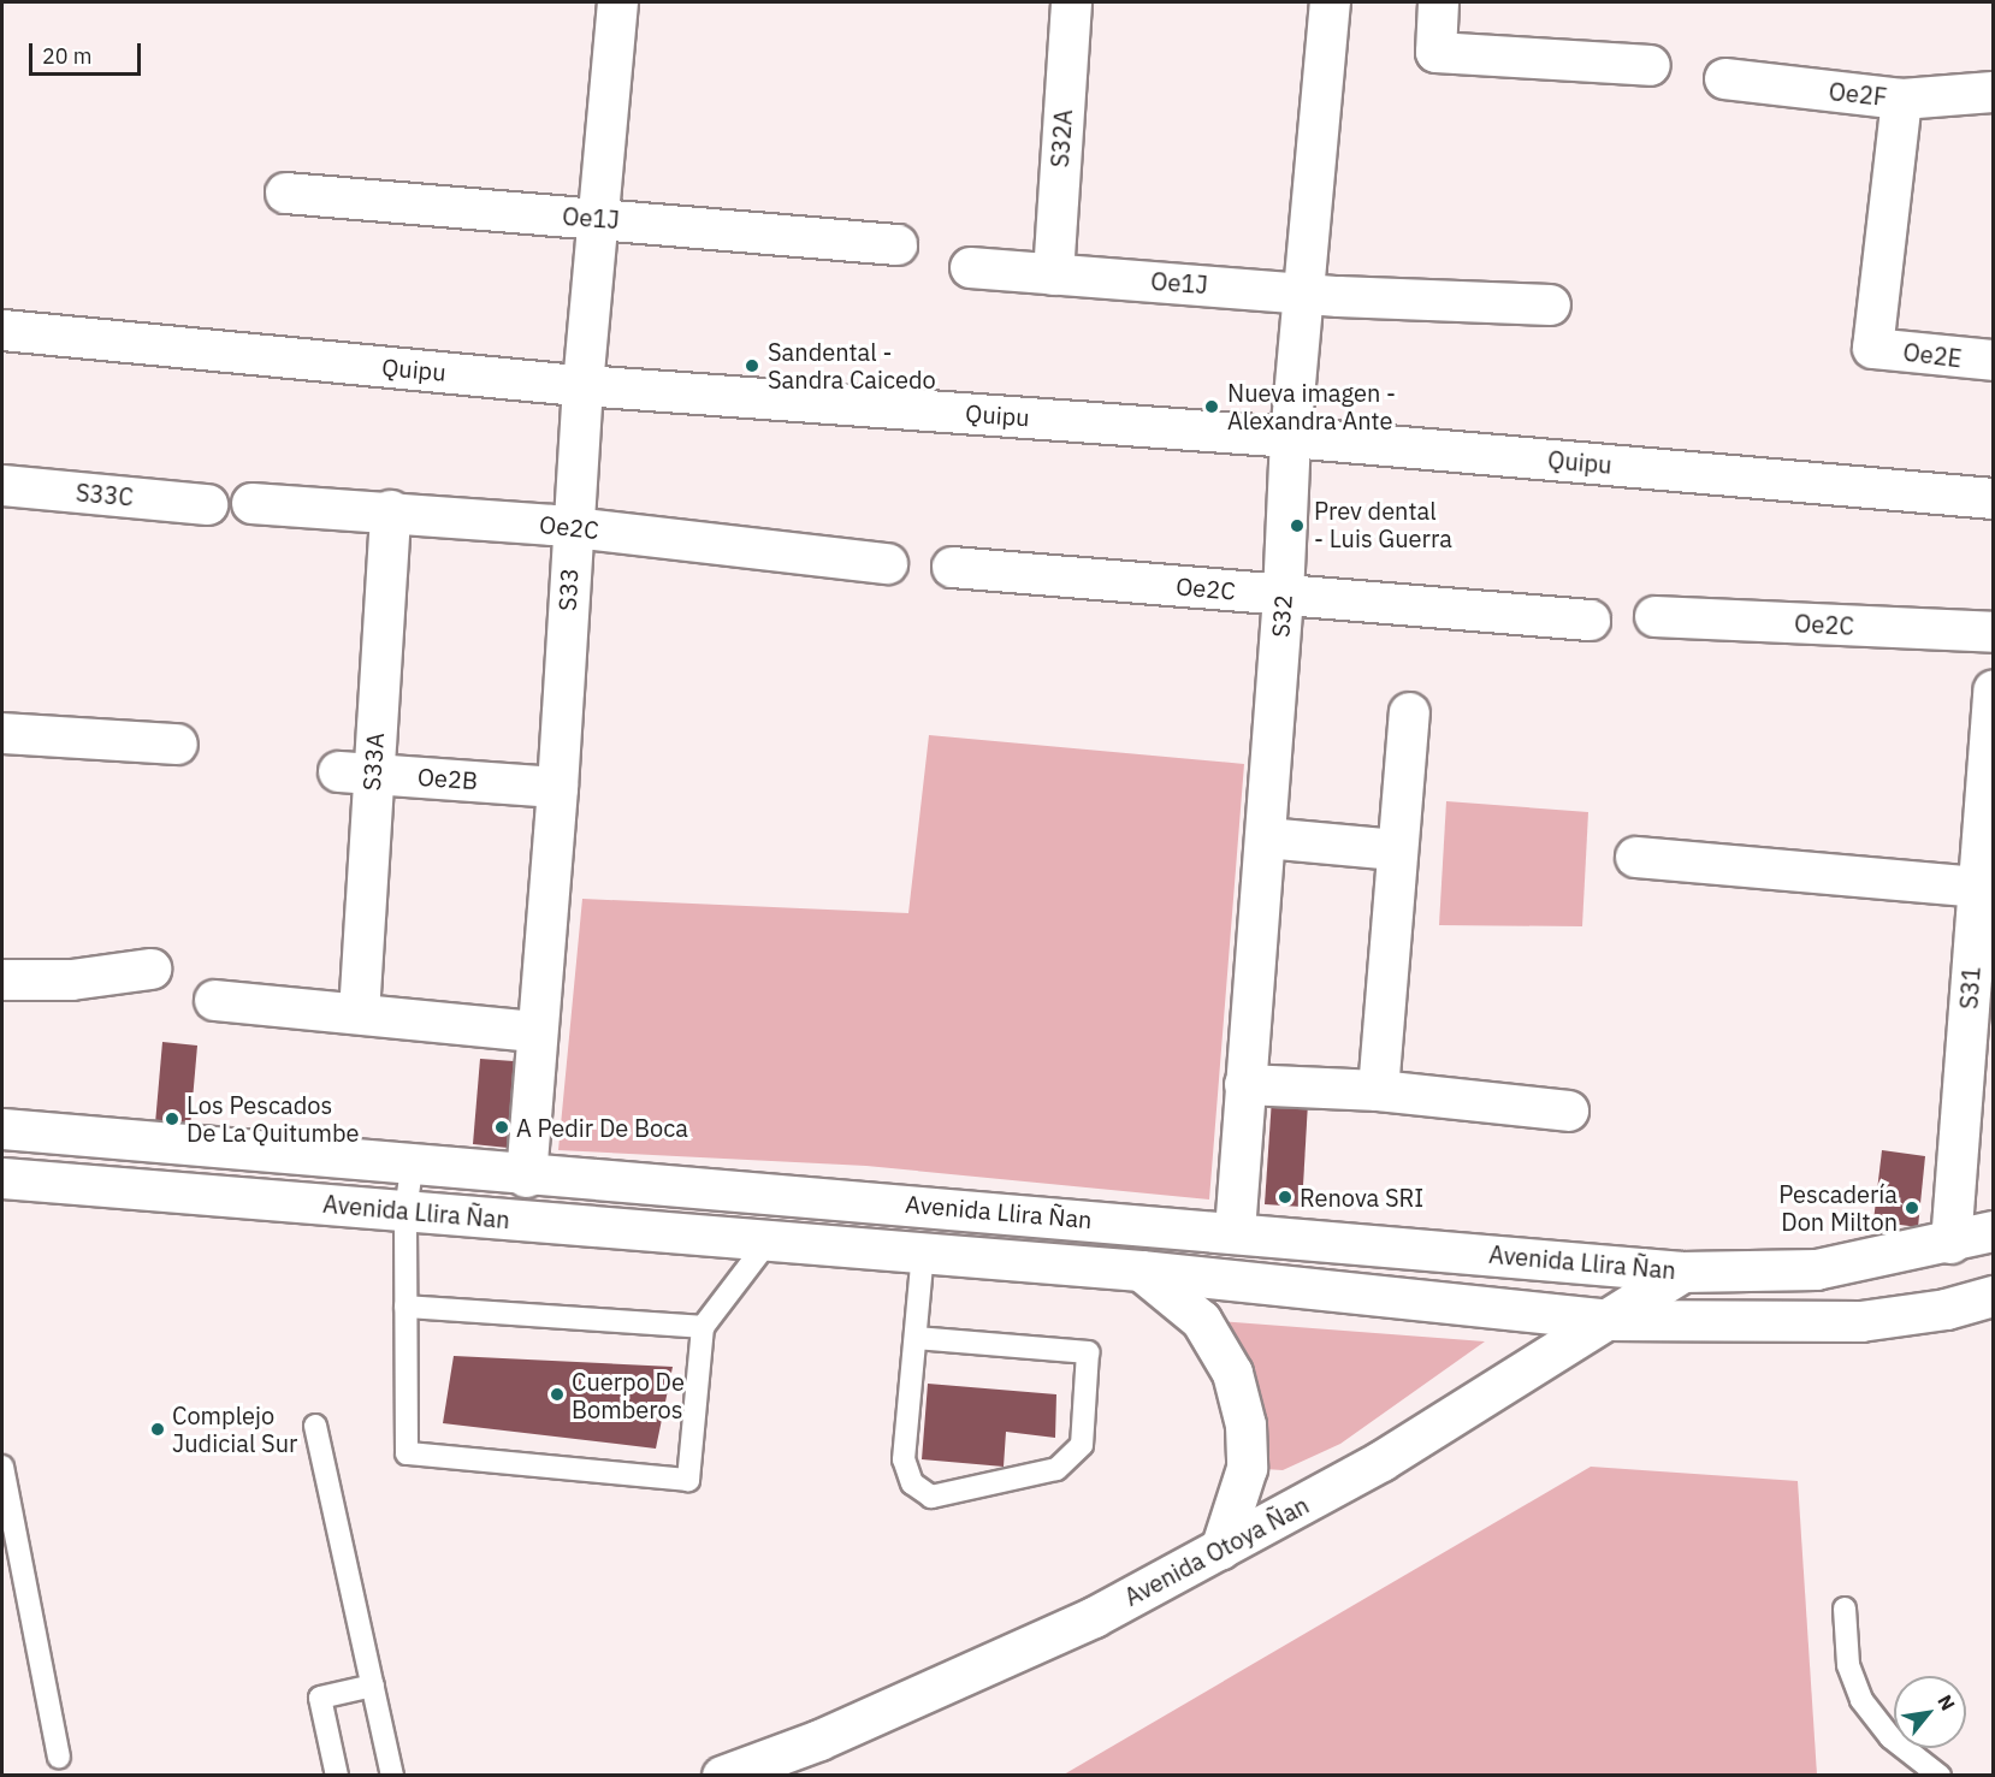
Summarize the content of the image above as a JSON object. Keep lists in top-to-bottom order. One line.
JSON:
{"streets":{"street":["Oe2F","S32A","Oe1J","Oe2E","Quipu","S33C","Oe2C","S33","S32","S33A","Oe2B","S31","Avenida Llira Ñan","Avenida Otoya Ñan"]},"crossings":[["Oe2F","Oe2E"],["S32A","Oe1J"],["Oe1J","S33"],["Oe1J","S32"],["Quipu","S33"],["Quipu","S32"],["Oe2C","S33"],["Oe2C","S32"],["Oe2C","S33A"],["S33","Oe2B"],["S33","Avenida Llira Ñan"],["S32","Avenida Llira Ñan"],["S33A","Oe2B"],["S31","Avenida Llira Ñan"],["Avenida Llira Ñan","Avenida Otoya Ñan"]],"places":["Sandental - Sandra Caicedo","Nueva imagen - Alexandra Ante","Prev dental - Luis Guerra","Los Pescados De La Quitumbe","A Pedir De Boca","Renova SRI","Pescadería Don Milton","Cuerpo De Bomberos","Complejo Judicial Sur"],"scale_bar":"20 m","north":"top right"}
